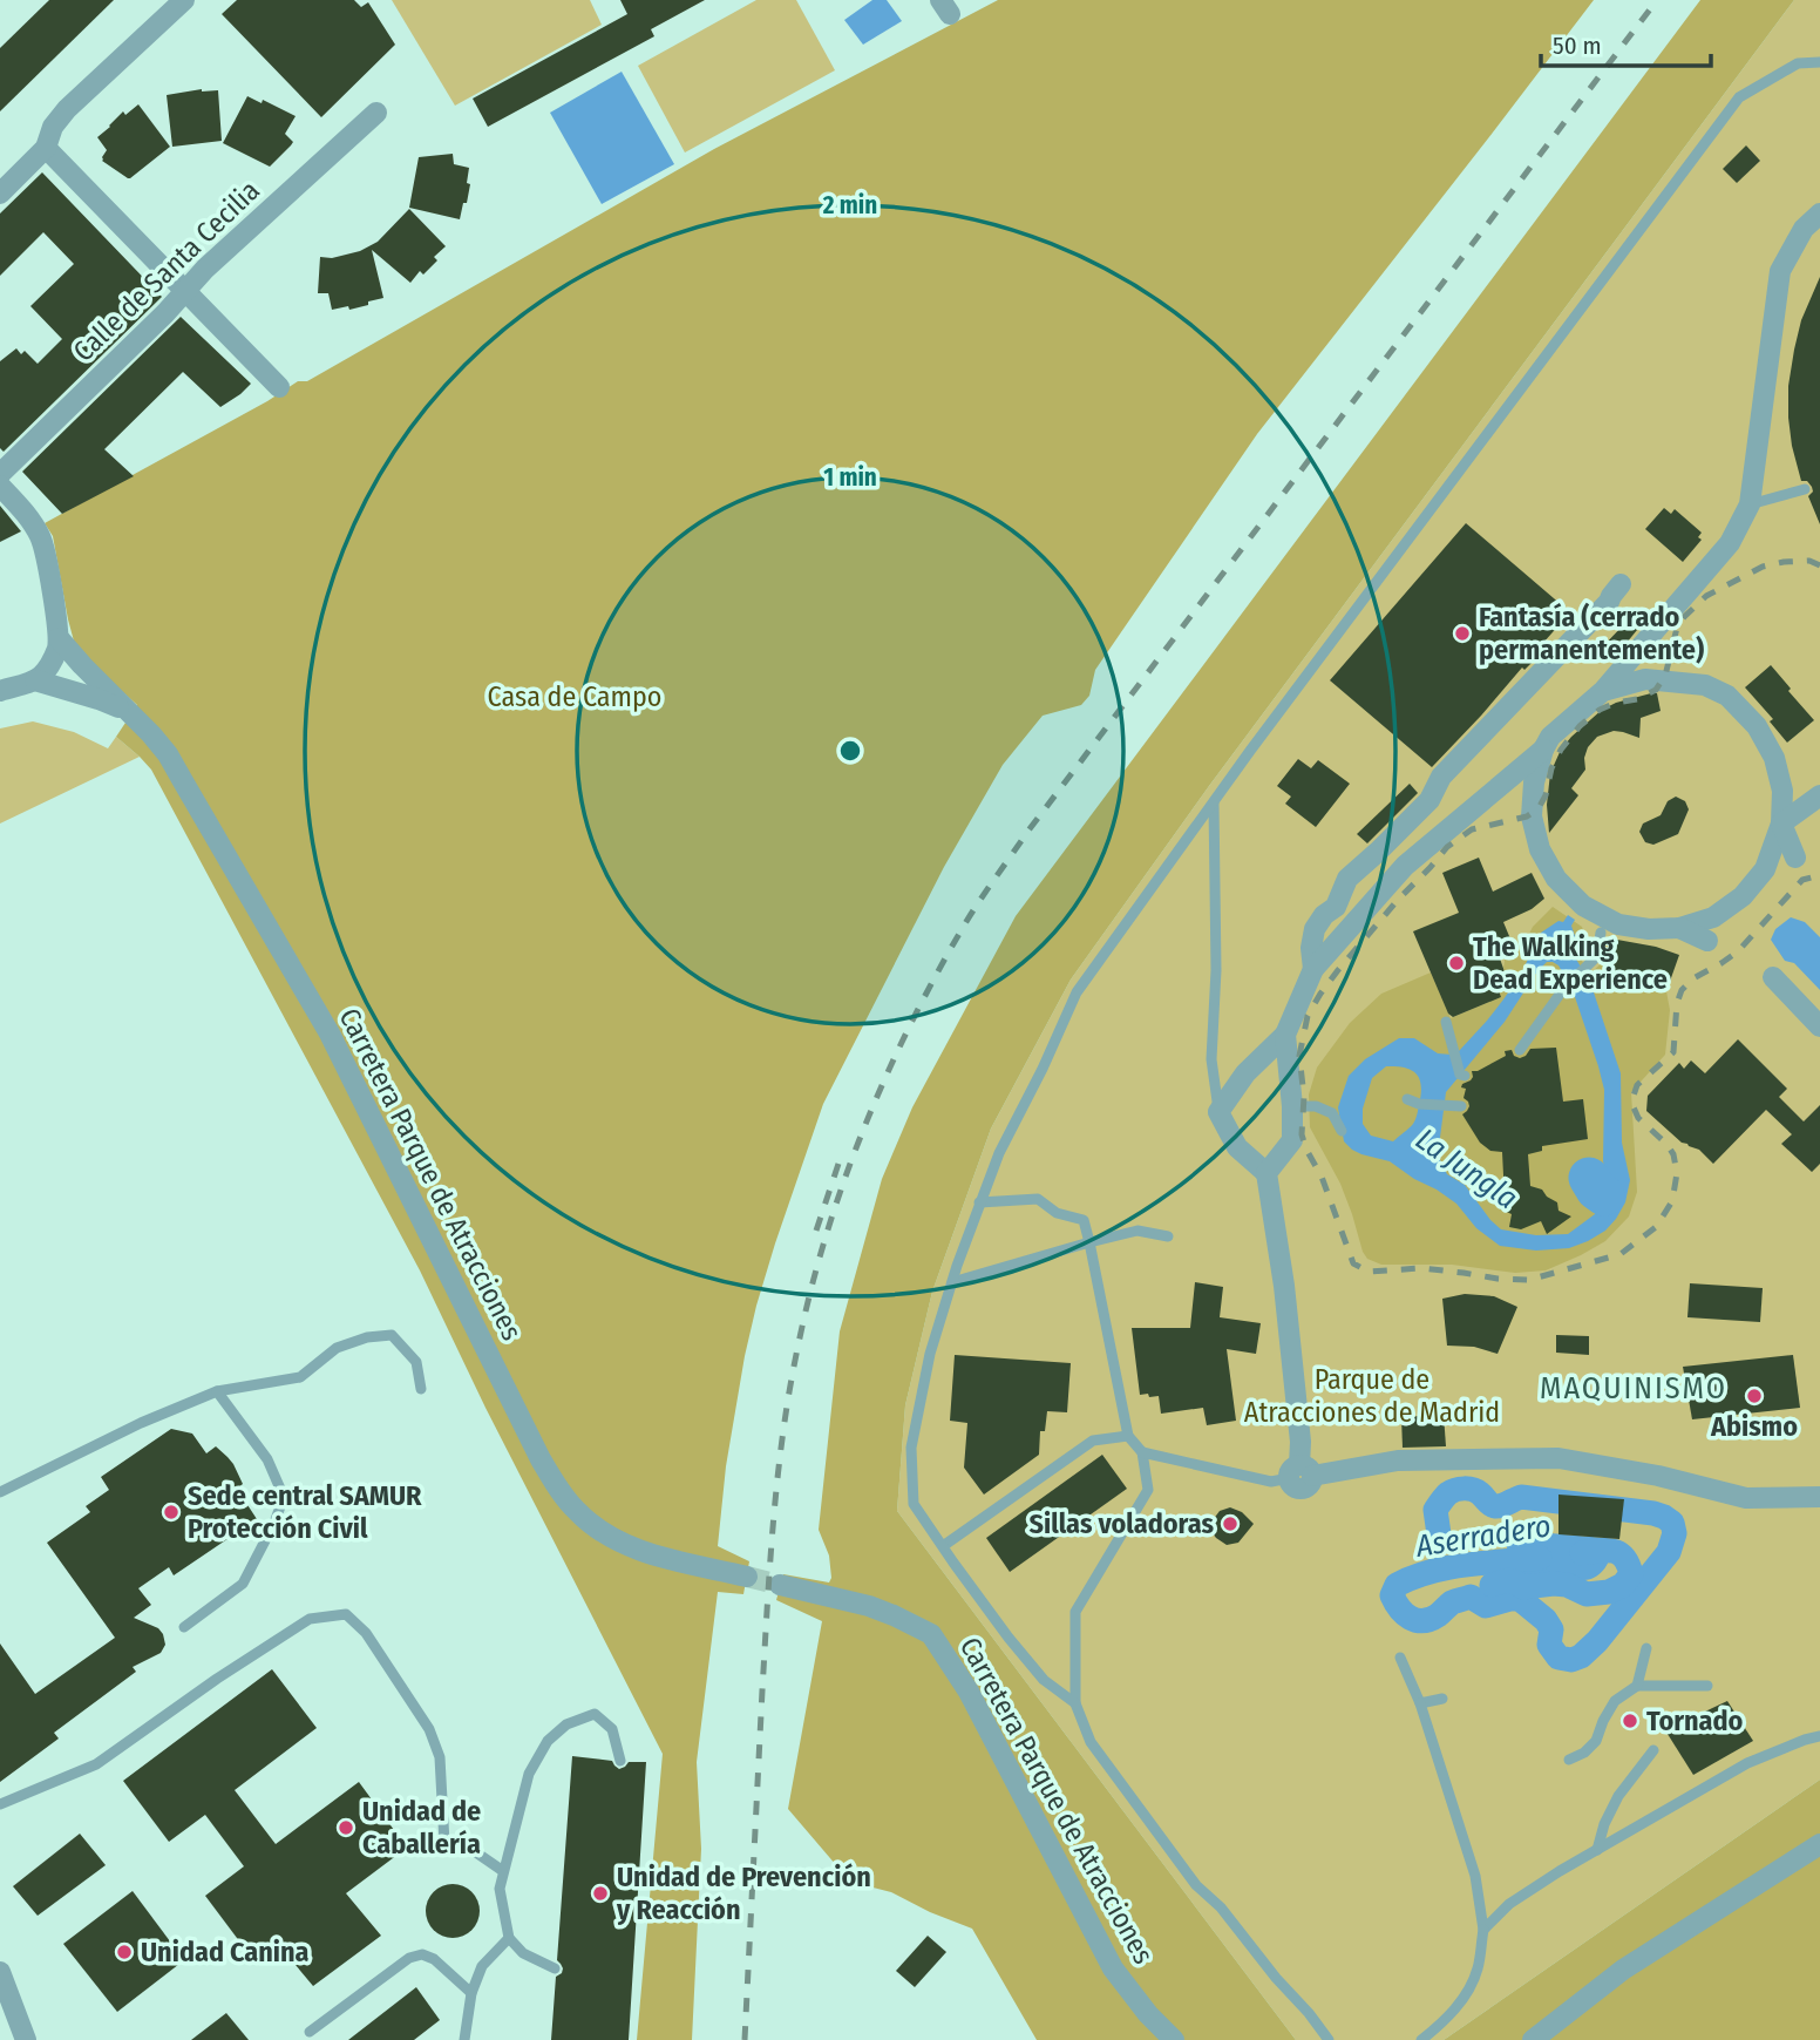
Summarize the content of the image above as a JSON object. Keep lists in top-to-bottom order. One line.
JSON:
{"streets":{"street":["Calle de Santa Cecilia","Carretera Parque de Atracciones"]},"districts":["MAQUINISMO"],"water":["La Jungla","Aserradero"],"parks":["Casa de Campo","Parque de Atracciones de Madrid"],"places":["Fantasía (cerrado permanentemente)","The Walking Dead Experience","Abismo","Sede central SAMUR Protección Civil","Sillas voladoras","Tornado","Unidad de Caballería","Unidad de Prevención y Reacción","Unidad Canina"],"scale_bar":"50 m","rings":["2 min","1 min"]}
